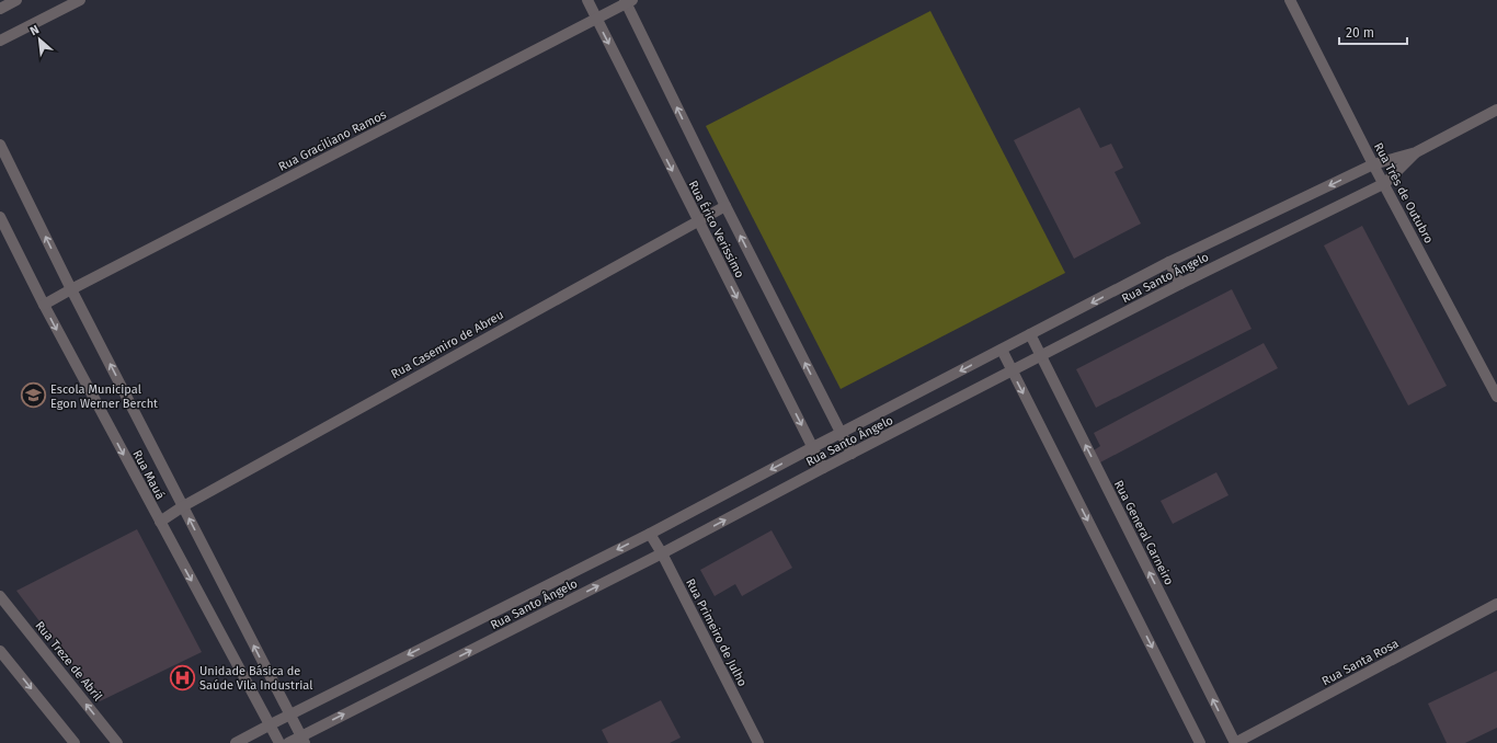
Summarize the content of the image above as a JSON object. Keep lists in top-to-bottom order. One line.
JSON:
{"streets":{"street":["Rua Graciliano Ramos","Rua Três de Outubro","Rua Érico Verissimo","Rua Santo Ângelo","Rua Casemiro de Abreu","Rua Mauá","Rua General Carneiro","Rua Primeiro de Julho","Rua Treze de Abril","Rua Santa Rosa"]},"crossings":[["Rua Graciliano Ramos","Rua Érico Verissimo"],["Rua Graciliano Ramos","Rua Mauá"],["Rua Três de Outubro","Rua Santo Ângelo"],["Rua Érico Verissimo","Rua Santo Ângelo"],["Rua Érico Verissimo","Rua Casemiro de Abreu"],["Rua Santo Ângelo","Rua Mauá"],["Rua Santo Ângelo","Rua General Carneiro"],["Rua Santo Ângelo","Rua Primeiro de Julho"],["Rua Casemiro de Abreu","Rua Mauá"],["Rua General Carneiro","Rua Santa Rosa"]],"places":{"school or university":["Escola Municipal Egon Werner Bercht"],"hospital":["Unidade Básica de Saúde Vila Industrial"]},"scale_bar":"20 m","north":"top left"}
